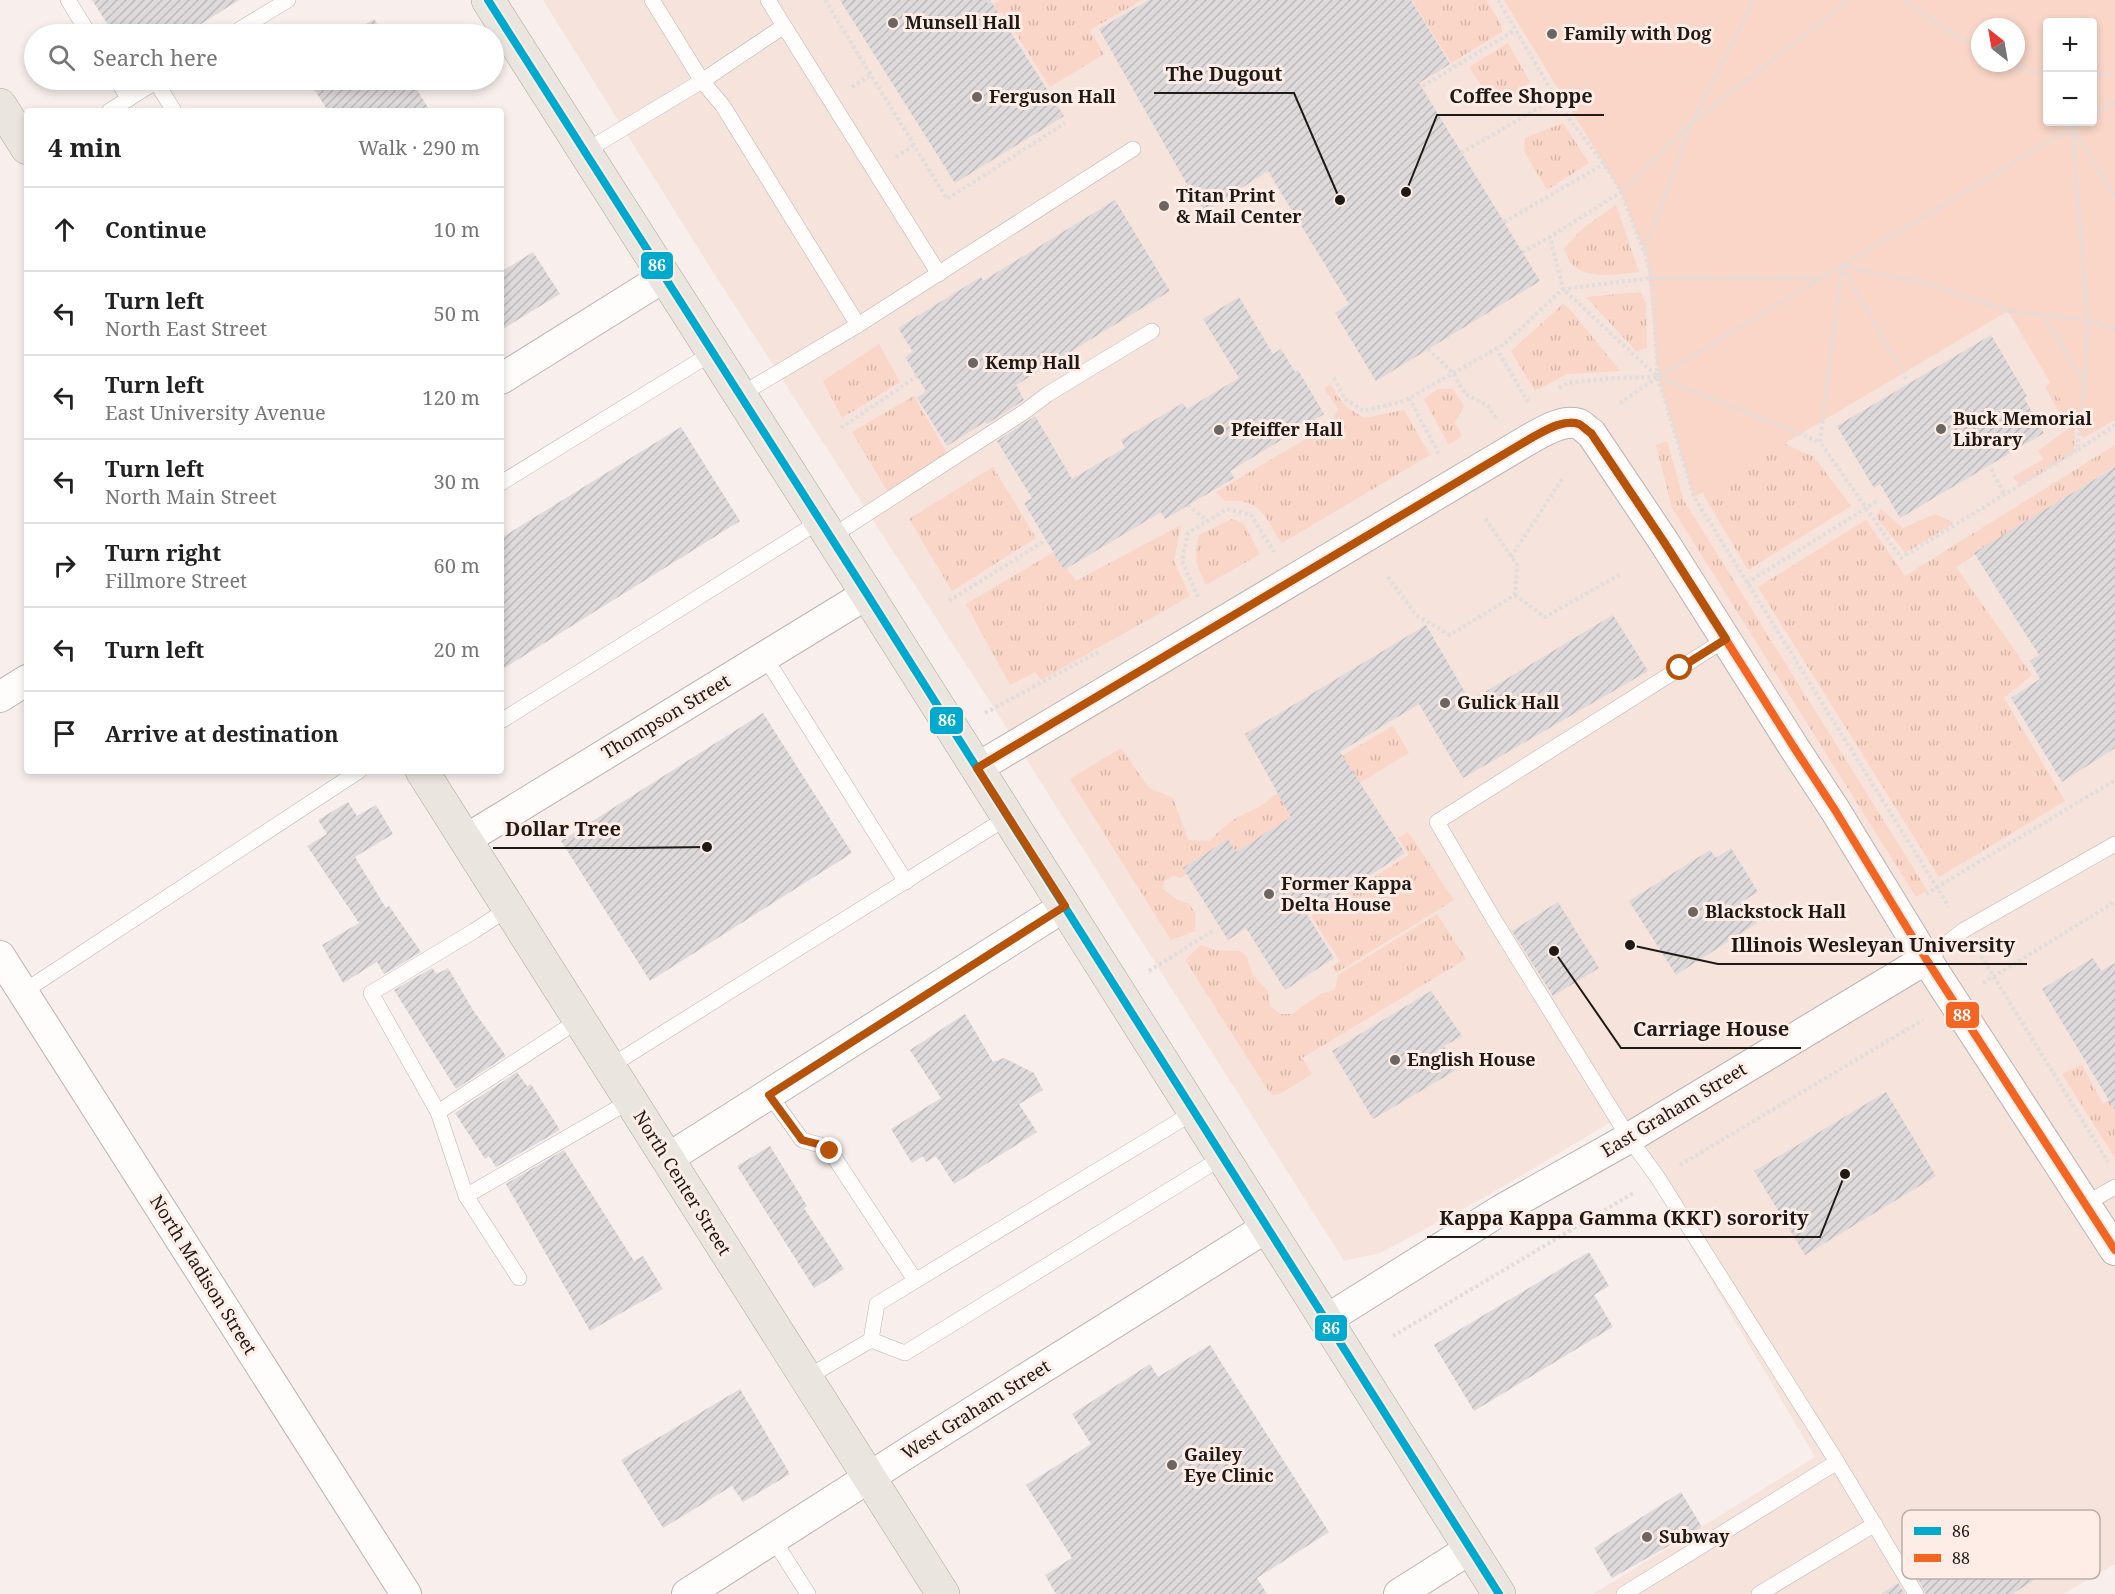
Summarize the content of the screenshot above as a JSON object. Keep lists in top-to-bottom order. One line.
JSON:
{"streets":{"main road":["North Center Street"],"street":["Thompson Street","East Graham Street","North Madison Street","West Graham Street"]},"crossings":[["Thompson Street","North Center Street"],["North Center Street","West Graham Street"]],"places":["Munsell Hall","Family with Dog","Ferguson Hall","Coffee Shoppe","The Dugout","Titan Print & Mail Center","Kemp Hall","Buck Memorial Library","Pfeiffer Hall","Gulick Hall","Dollar Tree","Former Kappa Delta House","Blackstock Hall","Illinois Wesleyan University","Carriage House","English House","Kappa Kappa Gamma (ΚΚΓ) sorority","Gailey Eye Clinic","Subway"],"lines":["transit line 86","transit line 88"],"legend":["86","88"],"north":"top left","page":{"map_buttons":["+","−"],"search":"Search here","heading":["4 min","Walk · 290 m"],"list":[["Continue","10 m"],["Turn left","North East Street","50 m"],["Turn left","East University Avenue","120 m"],["Turn left","North Main Street","30 m"],["Turn right","Fillmore Street","60 m"],["Turn left","20 m"],"Arrive at destination"]}}
